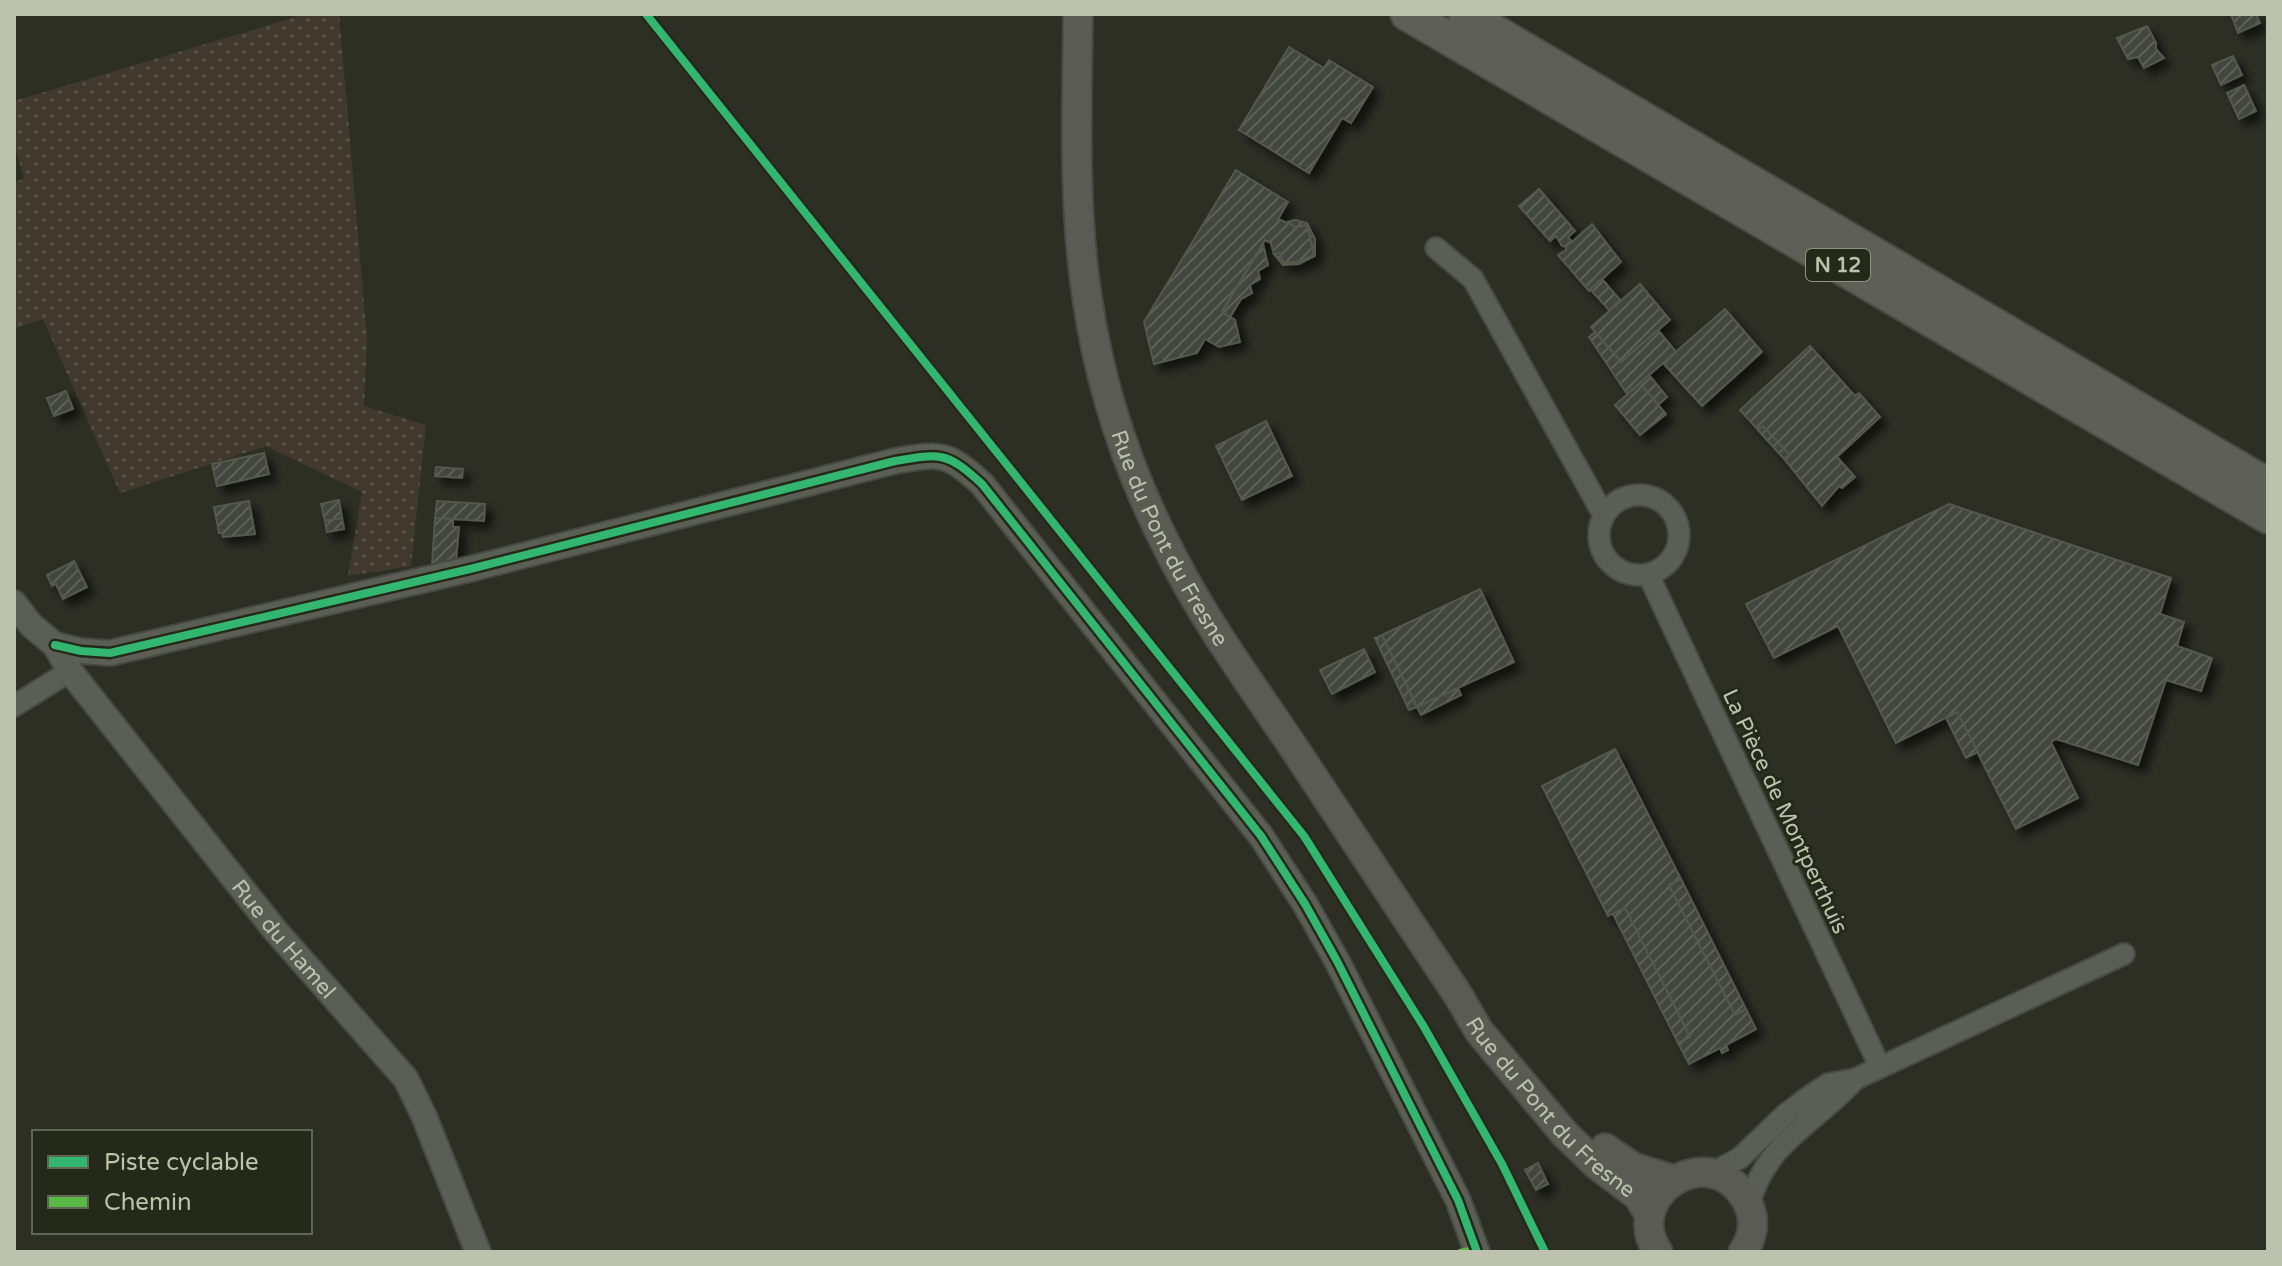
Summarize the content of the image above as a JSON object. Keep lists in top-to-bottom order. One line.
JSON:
{"streets":{"highway":["N 12"],"main road":["Rue du Pont du Fresne"],"street":["La Pièce de Montperthuis","Rue du Hamel"]},"legend":["Piste cyclable","Chemin"]}
